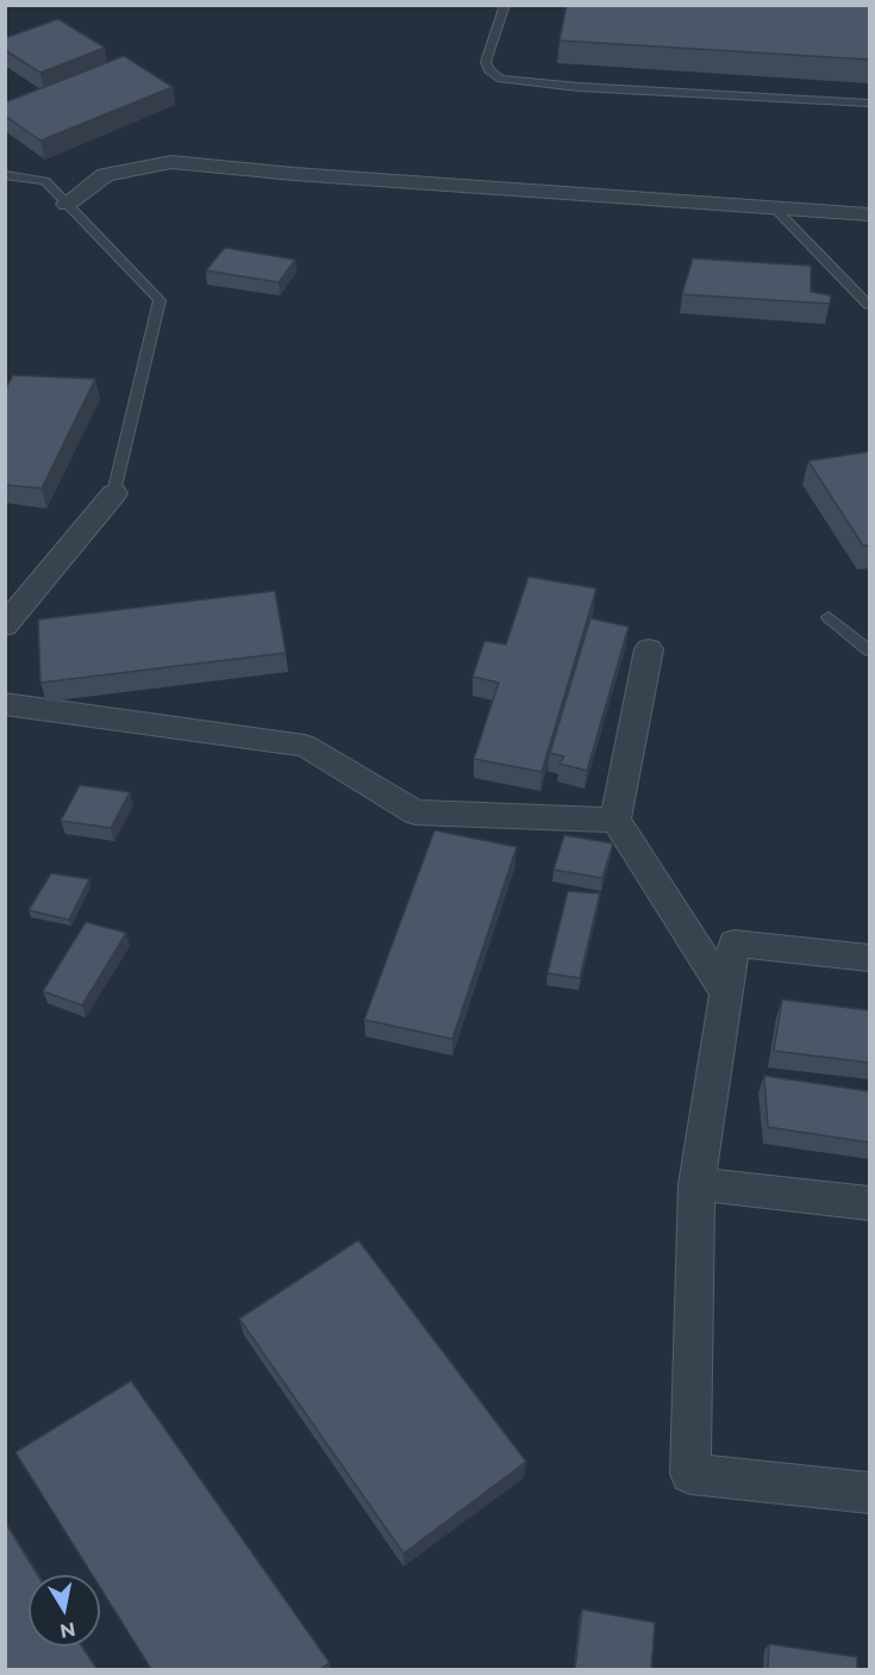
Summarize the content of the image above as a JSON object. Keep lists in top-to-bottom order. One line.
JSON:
{"north":"bottom"}
